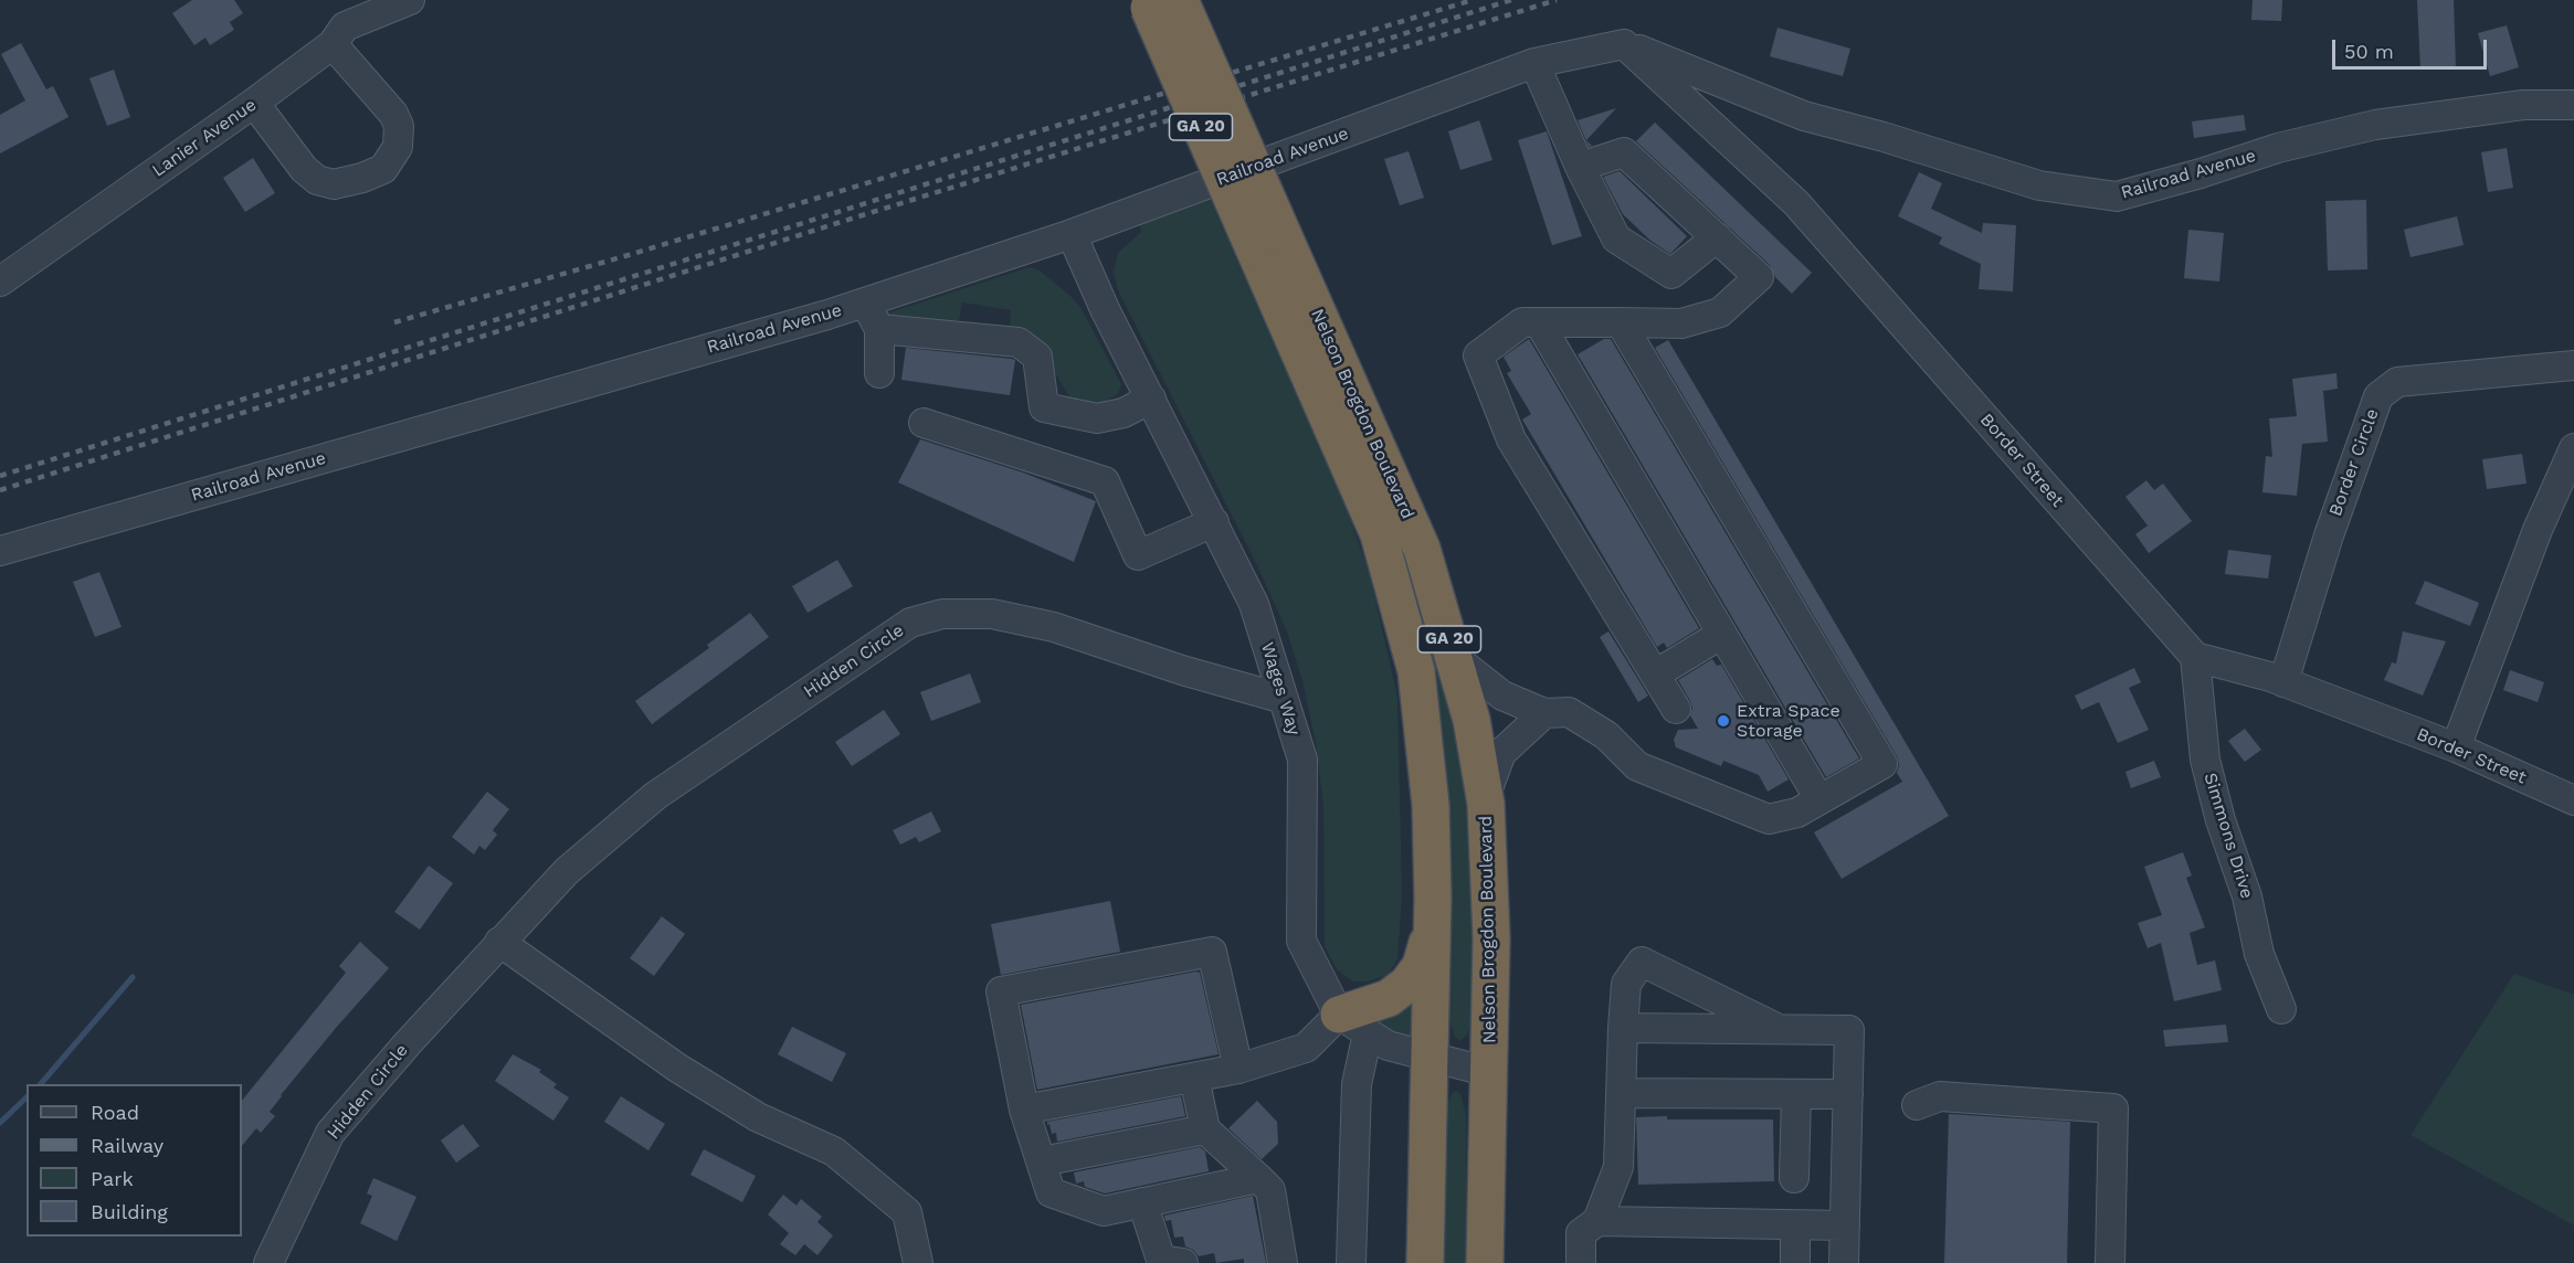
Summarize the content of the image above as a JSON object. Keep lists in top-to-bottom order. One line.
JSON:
{"streets":{"highway":["GA 20","Nelson Brogdon Boulevard"],"street":["Lanier Avenue","Railroad Avenue","Border Street","Border Circle","Hidden Circle","Wages Way","Simmons Drive"]},"crossings":[["GA 20","Nelson Brogdon Boulevard"],["Railroad Avenue","Border Street"],["Railroad Avenue","Wages Way"],["Border Street","Border Circle"],["Border Street","Simmons Drive"],["Hidden Circle","Wages Way"]],"places":["Extra Space Storage"],"legend":["Road","Railway","Park","Building"],"scale_bar":"50 m"}
